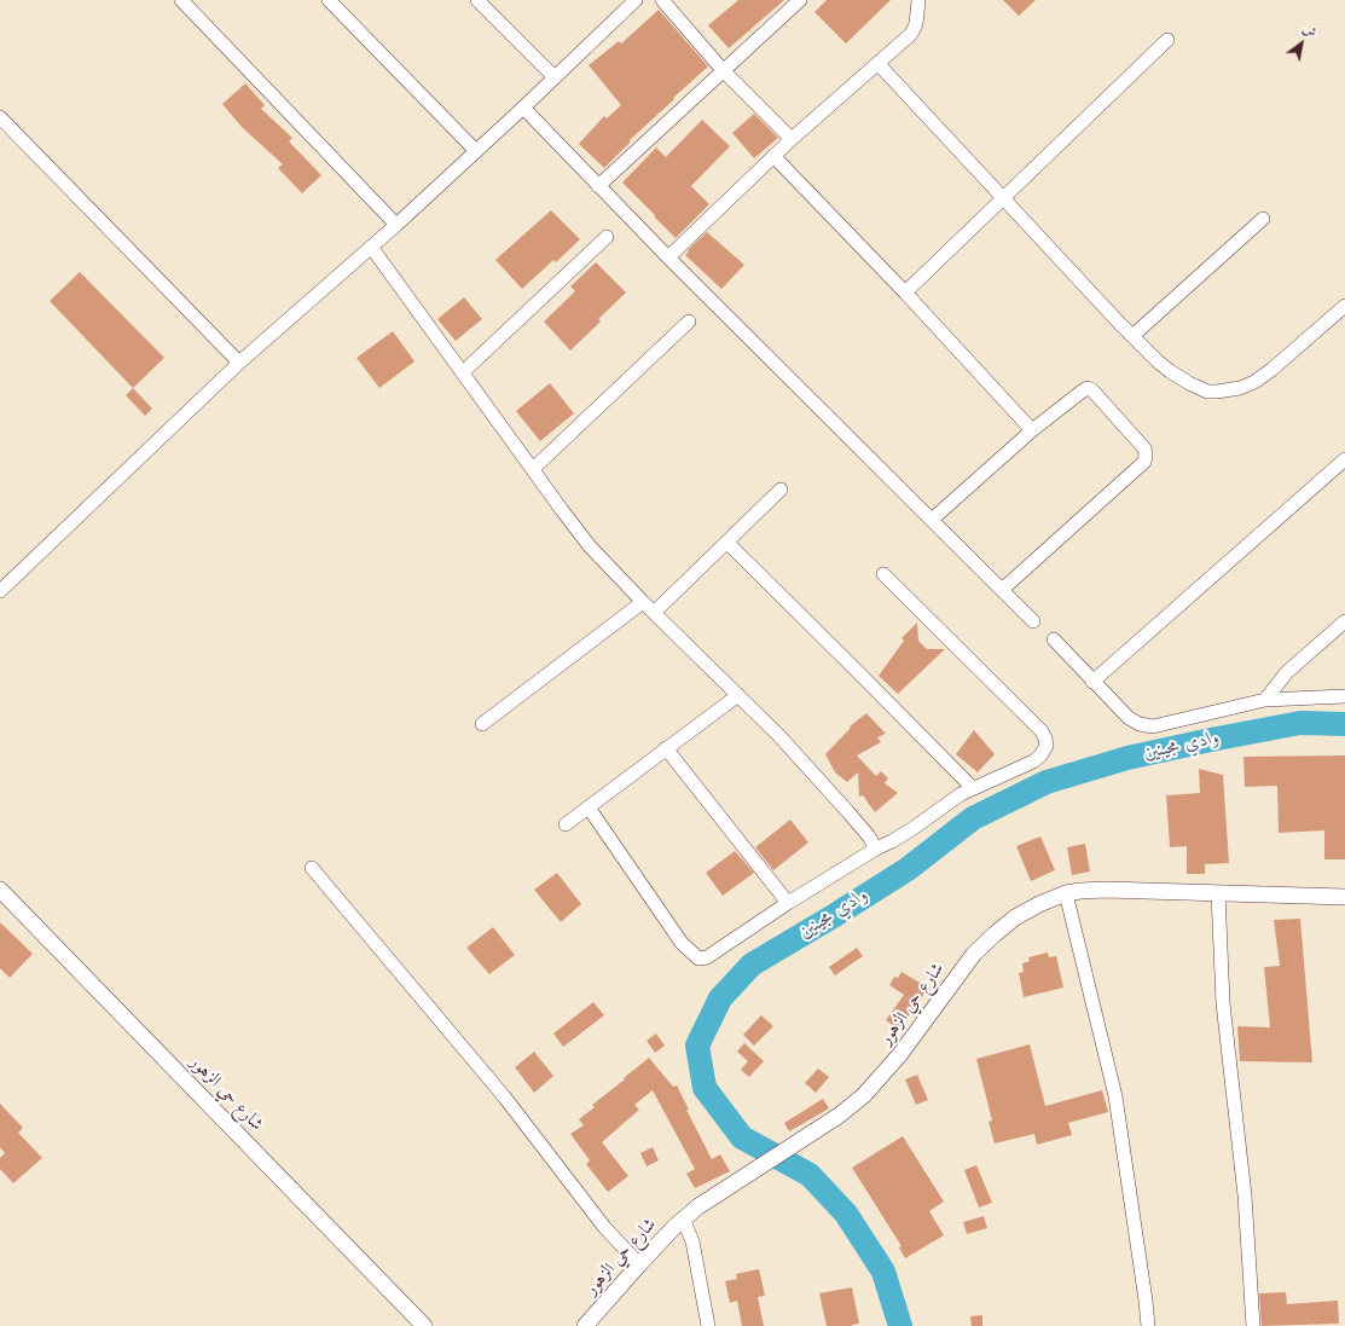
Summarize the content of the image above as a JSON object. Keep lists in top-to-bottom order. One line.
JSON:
{"streets":{"street":["شارع حي الزهور"]},"water":["وادي مجينين"],"north":"top right"}
